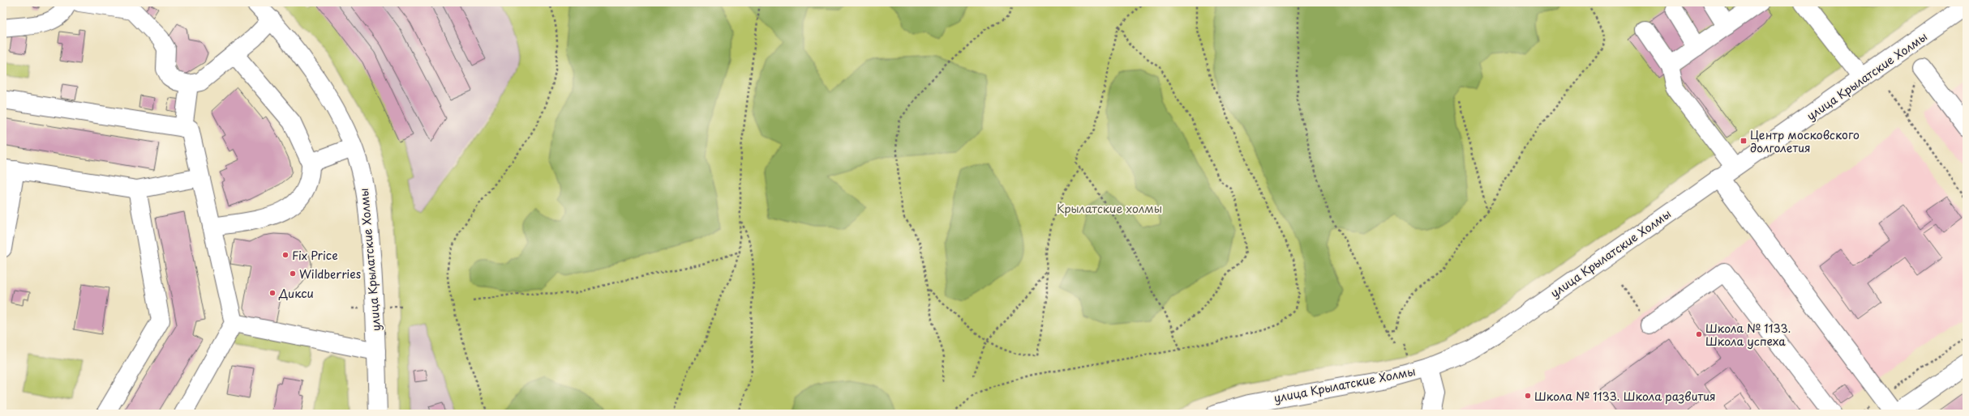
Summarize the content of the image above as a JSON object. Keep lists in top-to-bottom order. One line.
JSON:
{"streets":{"street":["улица Крылатские Холмы"]},"parks":["Крылатские холмы"],"places":{"transit":["Центр московского долголетия"],"other":["Fix Price","Wildberries","Дикси","Школа № 1133. Школа успеха","Школа № 1133. Школа развития"]}}
